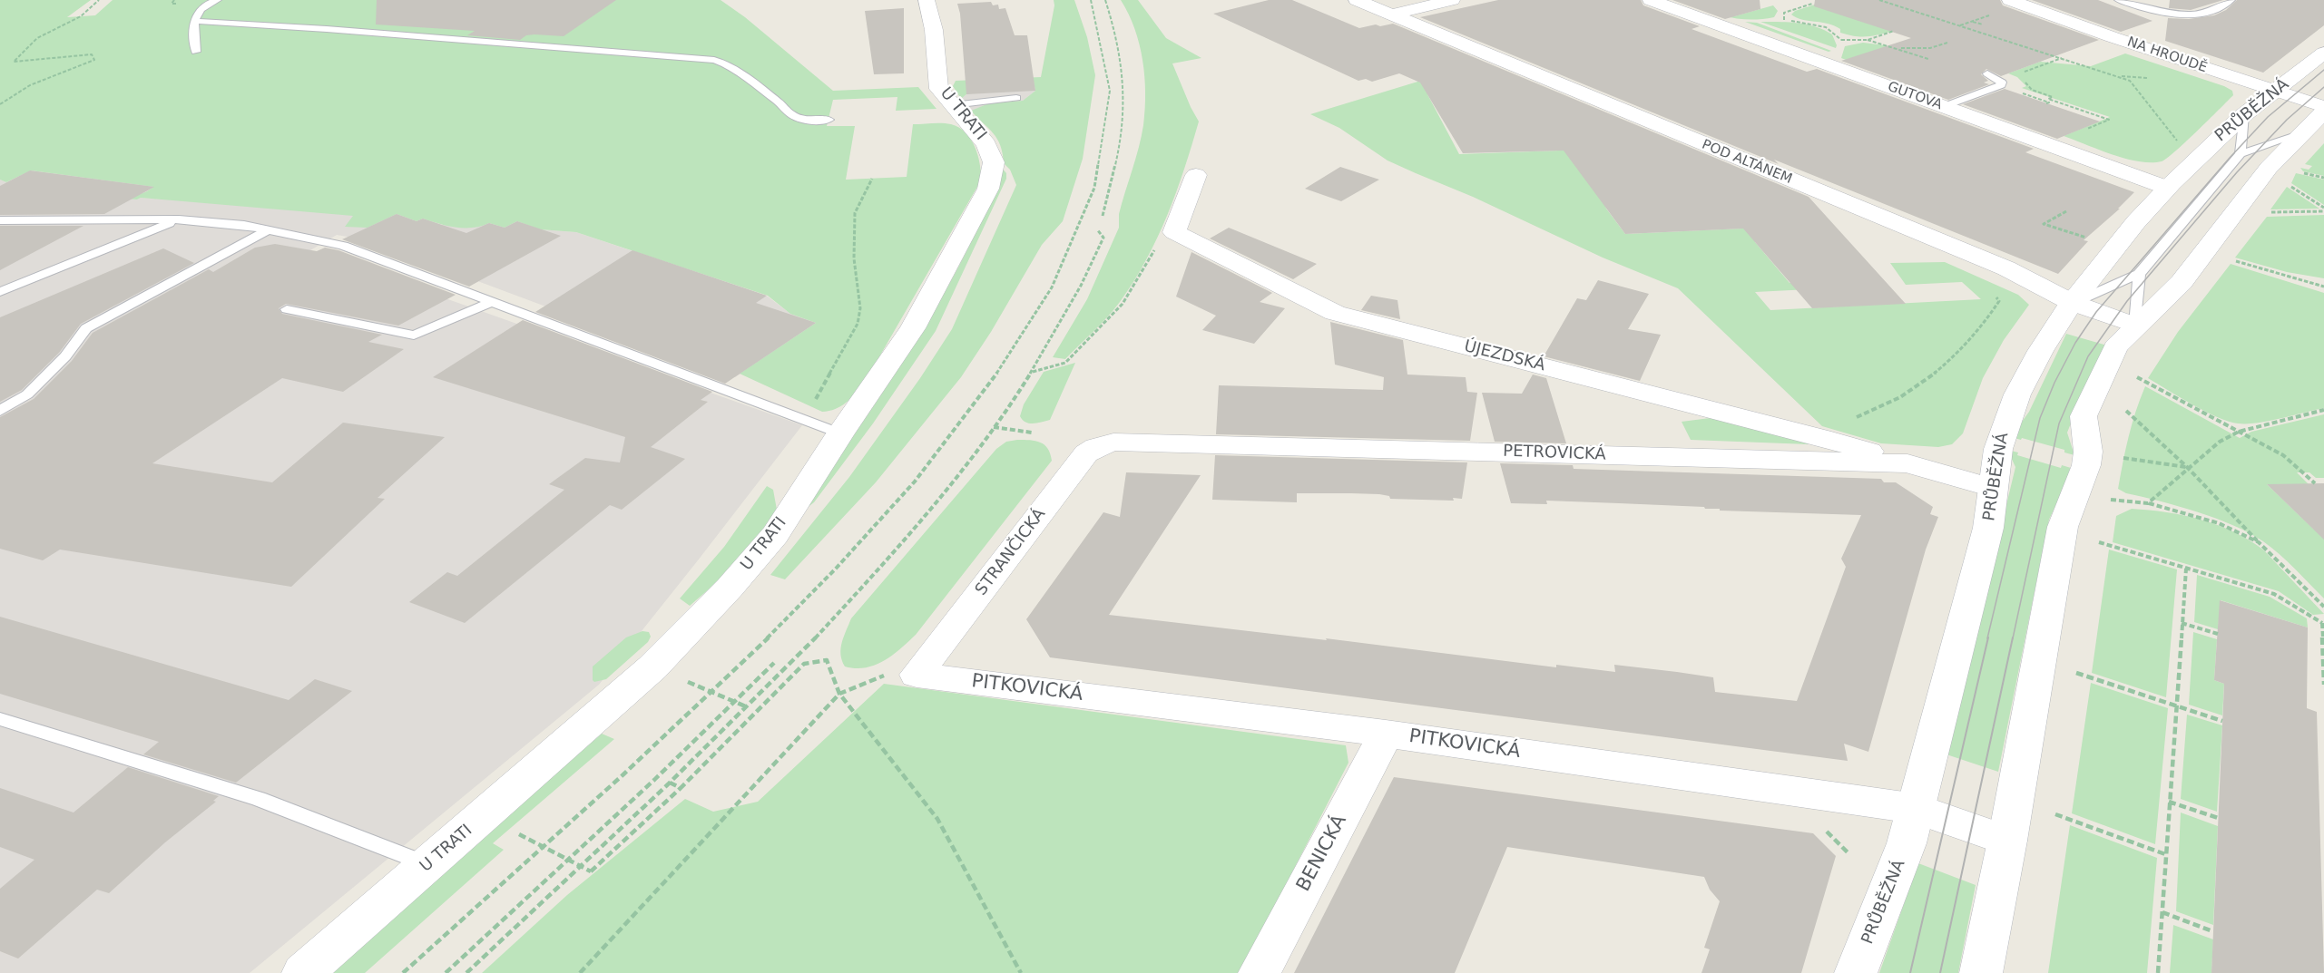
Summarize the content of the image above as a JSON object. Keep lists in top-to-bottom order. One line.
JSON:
{"streets":{"street":["NA HROUDĚ","GUTOVA","PRŮBĚŽNÁ","U TRATI","POD ALTÁNEM","ÚJEZDSKÁ","PETROVICKÁ","STRANČICKÁ","PITKOVICKÁ","BENICKÁ"]},"crossings":[["NA HROUDĚ","PRŮBĚŽNÁ"],["GUTOVA","PRŮBĚŽNÁ"],["PRŮBĚŽNÁ","POD ALTÁNEM"],["PRŮBĚŽNÁ","PETROVICKÁ"],["PRŮBĚŽNÁ","PITKOVICKÁ"],["ÚJEZDSKÁ","PETROVICKÁ"],["PETROVICKÁ","STRANČICKÁ"],["STRANČICKÁ","PITKOVICKÁ"],["PITKOVICKÁ","BENICKÁ"]]}
